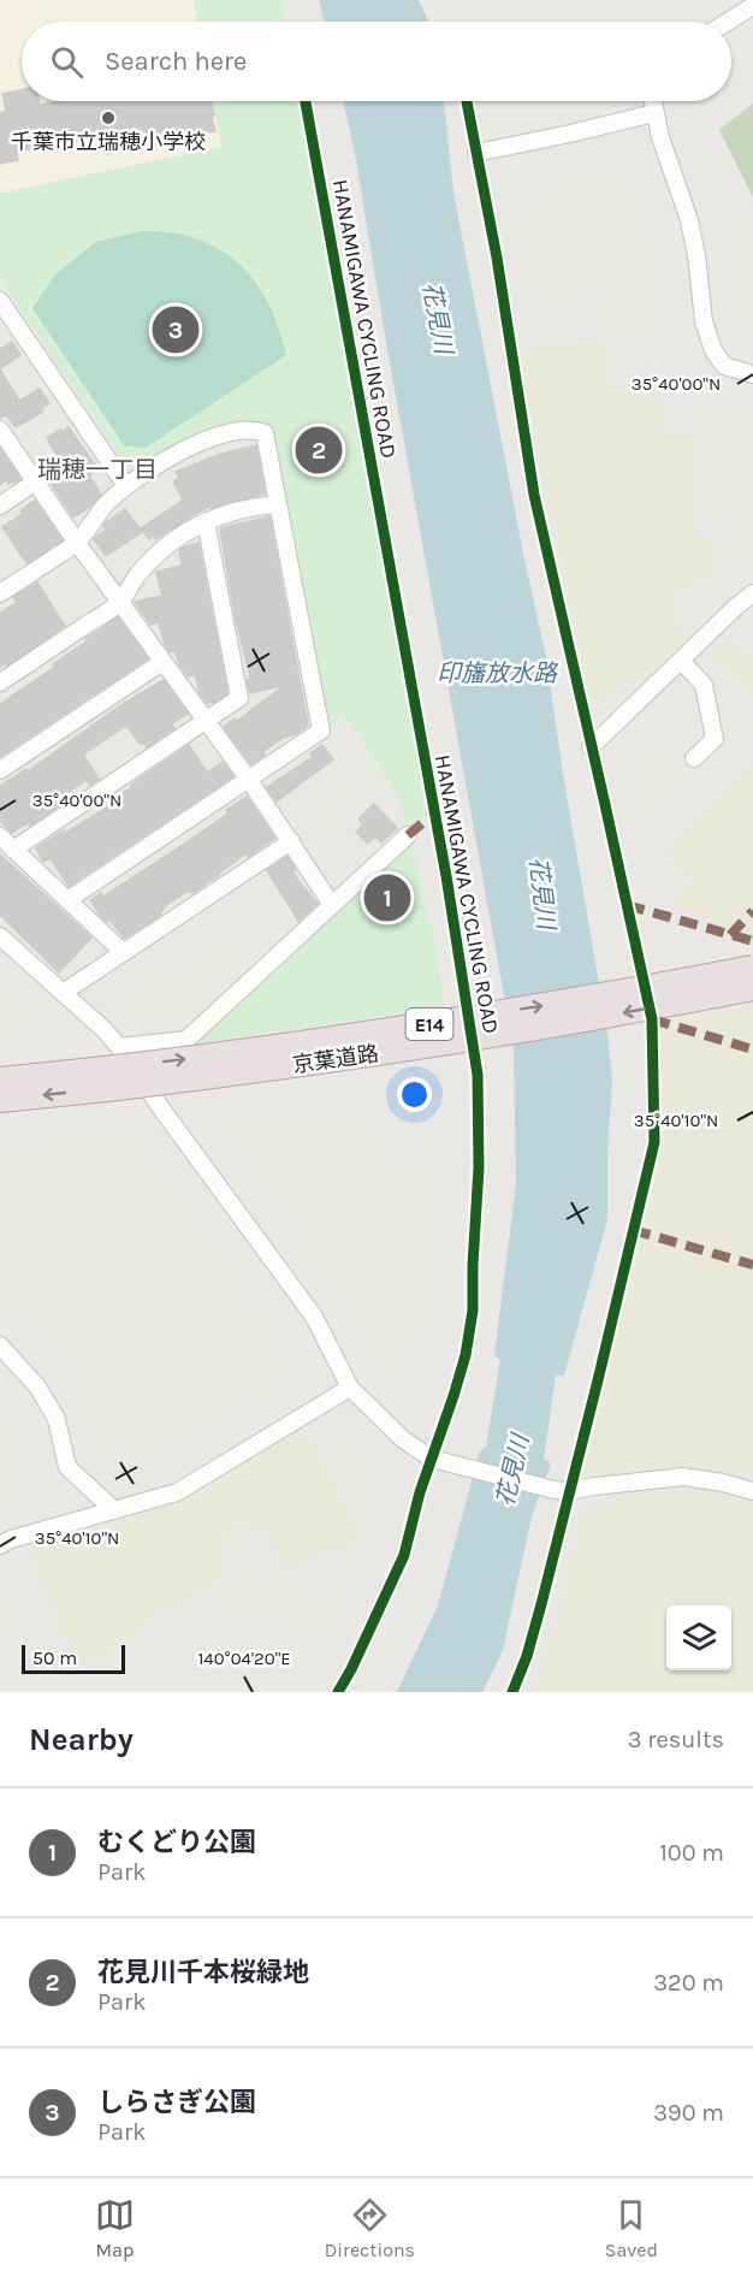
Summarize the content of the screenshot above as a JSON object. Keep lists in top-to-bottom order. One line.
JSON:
{"streets":{"highway":["E14","京葉道路"],"cycle path":["HANAMIGAWA CYCLING ROAD"]},"districts":["瑞穂一丁目"],"water":["花見川","印旛放水路"],"places":["千葉市立瑞穂小学校"],"scale_bar":"50 m","page":{"search":"Search here","pins":["3","2","1"],"scale":"50 m","heading":["Nearby","3 results"],"list":[{"mark":"1","name":"むくどり公園","note":"Park","value":"100 m"},{"mark":"2","name":"花見川千本桜緑地","note":"Park","value":"320 m"},{"mark":"3","name":"しらさぎ公園","note":"Park","value":"390 m"}],"nav":["Map","Directions","Saved"]},"coordinates":["35°40'00\"N","35°40'10\"N","140°04'20\"E"]}
